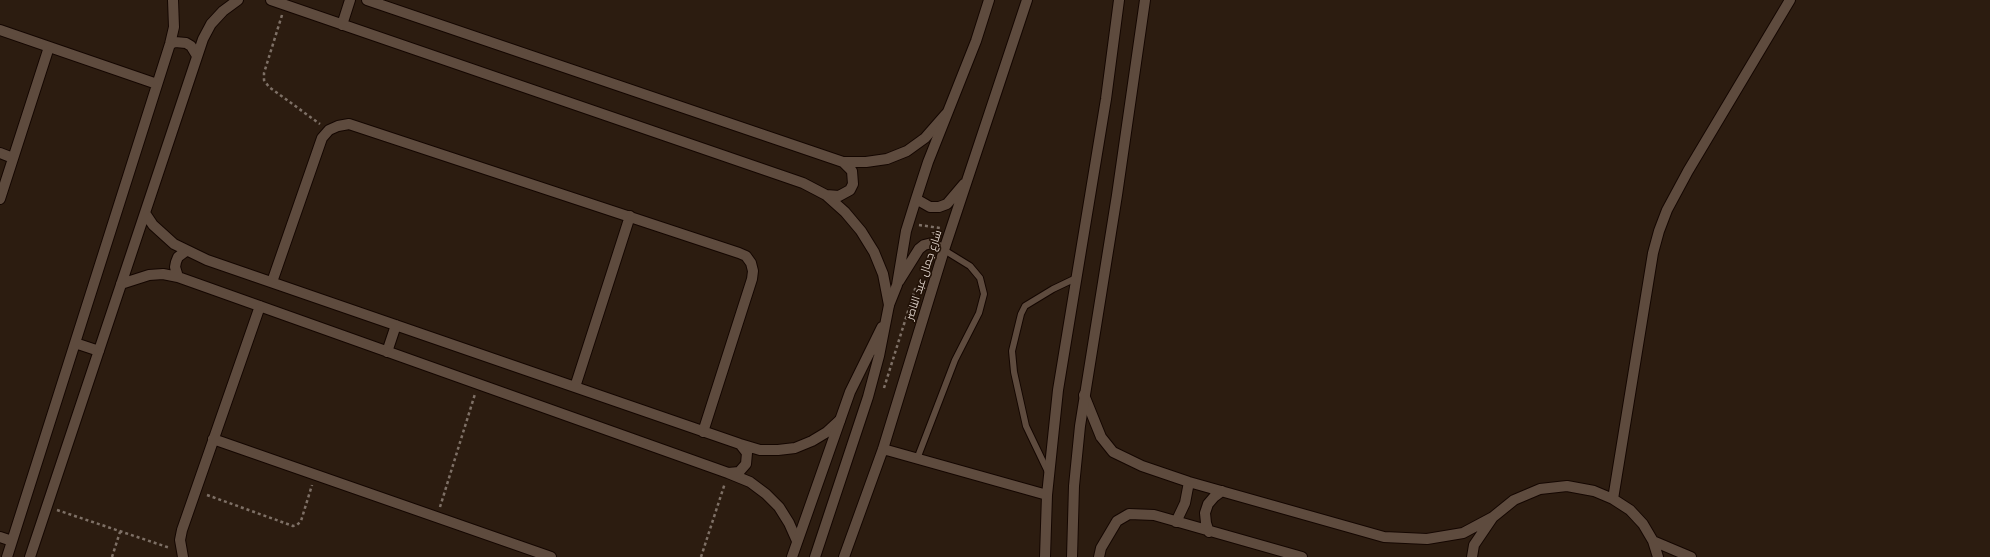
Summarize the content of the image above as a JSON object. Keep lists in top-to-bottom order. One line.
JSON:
{"streets":{"street":["شارع جمال عبد الناصر"]}}
